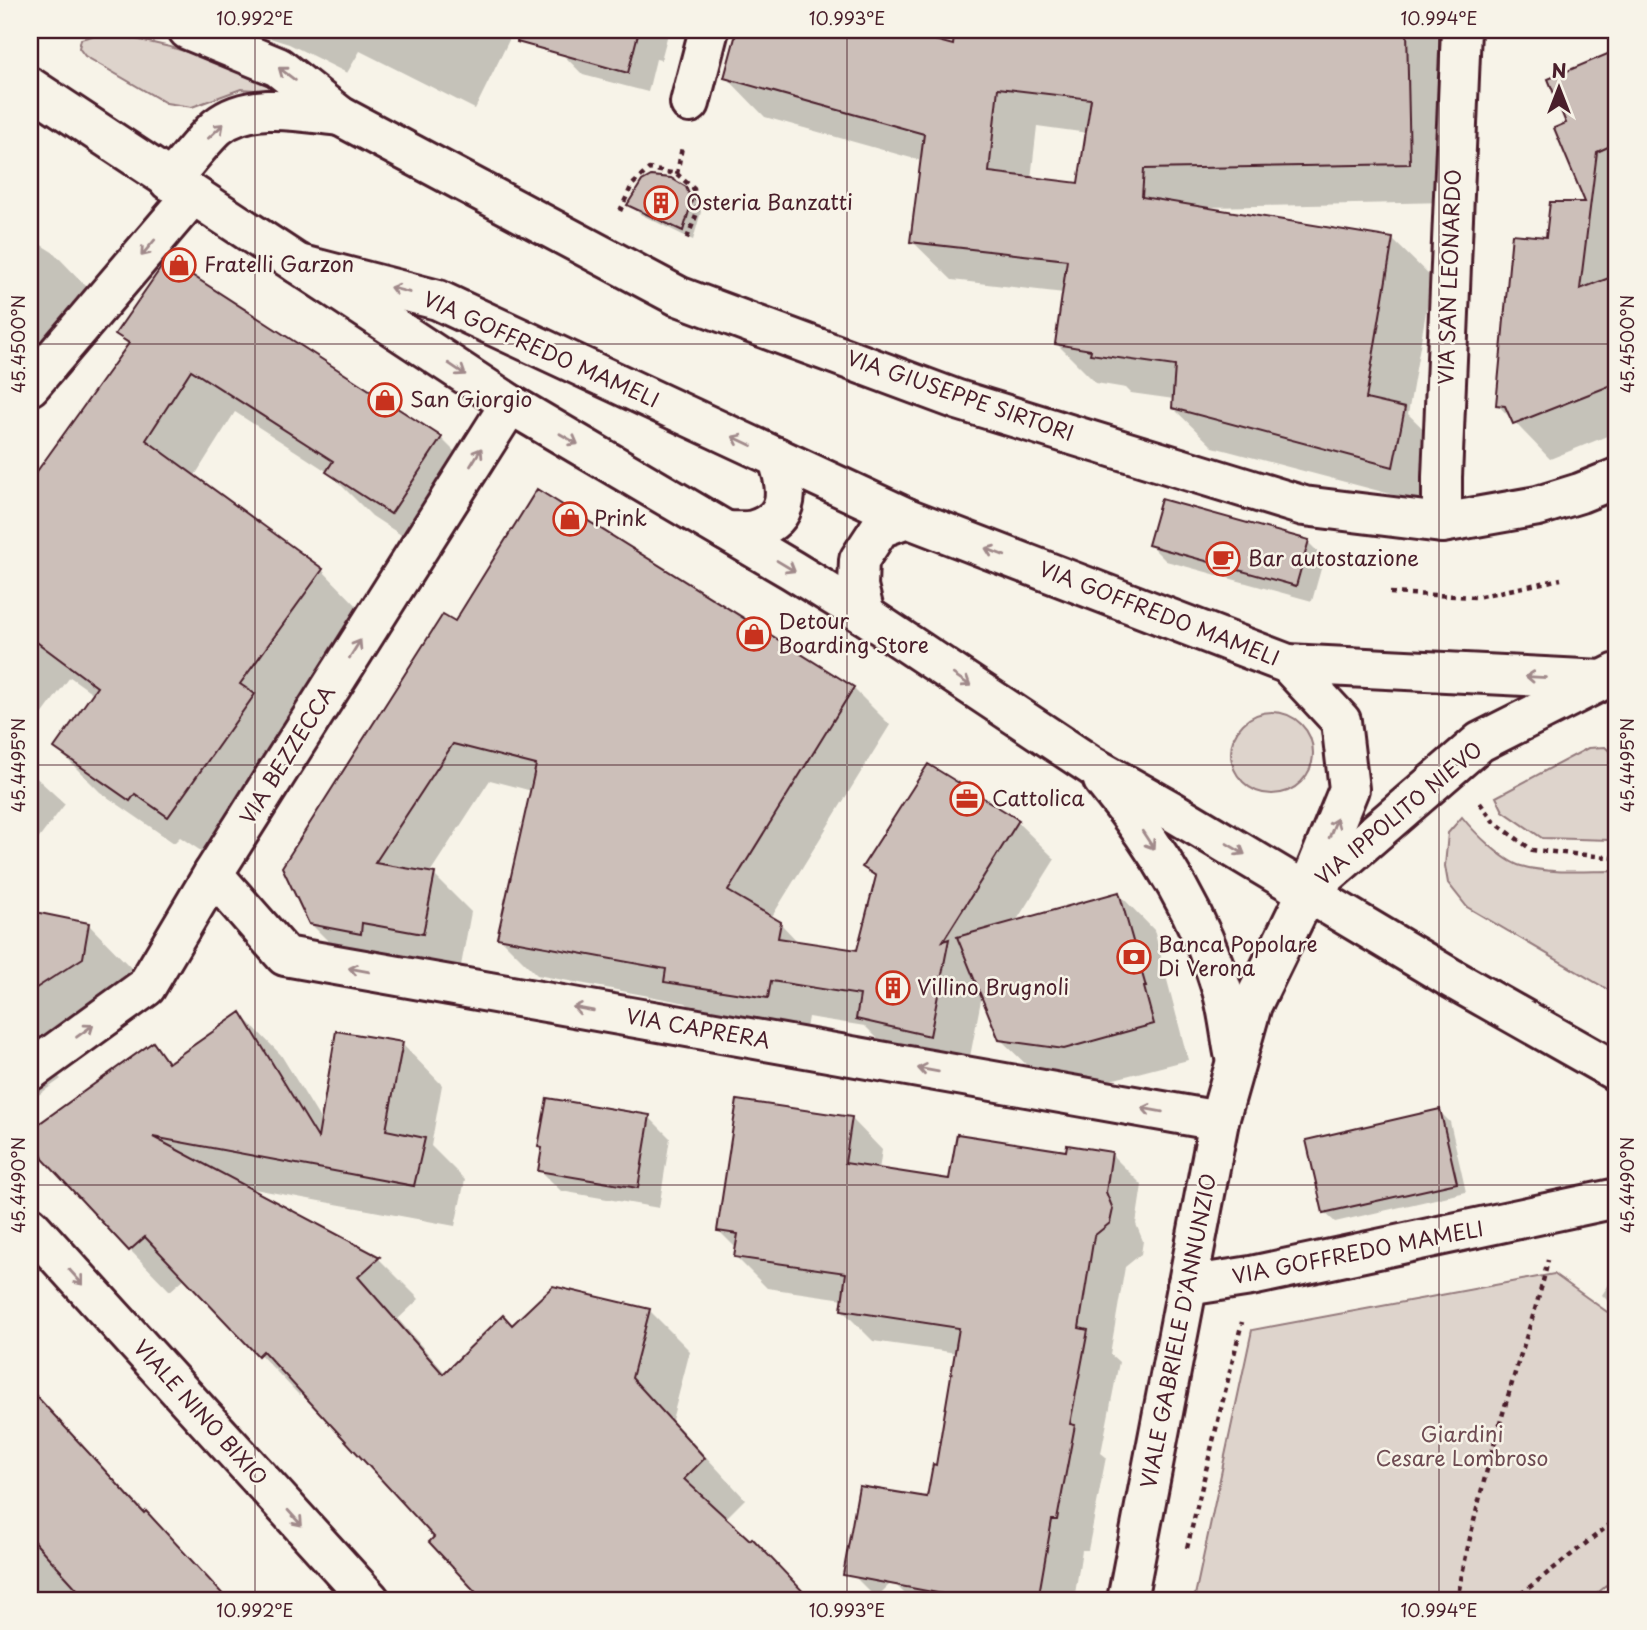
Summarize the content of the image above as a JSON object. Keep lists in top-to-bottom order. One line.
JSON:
{"streets":{"street":["VIA SAN LEONARDO","VIA GOFFREDO MAMELI","VIA GIUSEPPE SIRTORI","VIA BEZZECCA","VIA IPPOLITO NIEVO","VIA CAPRERA","VIALE GABRIELE D'ANNUNZIO","VIALE NINO BIXIO"]},"crossings":[["VIA SAN LEONARDO","VIA GIUSEPPE SIRTORI"],["VIA GOFFREDO MAMELI","VIA GIUSEPPE SIRTORI"],["VIA GOFFREDO MAMELI","VIA BEZZECCA"],["VIA GOFFREDO MAMELI","VIA IPPOLITO NIEVO"],["VIA GOFFREDO MAMELI","VIALE GABRIELE D'ANNUNZIO"],["VIA BEZZECCA","VIA CAPRERA"],["VIA IPPOLITO NIEVO","VIALE GABRIELE D'ANNUNZIO"],["VIA CAPRERA","VIALE GABRIELE D'ANNUNZIO"]],"one_way":["VIA BEZZECCA","VIA IPPOLITO NIEVO","VIA CAPRERA","VIALE NINO BIXIO"],"parks":["Giardini Cesare Lombroso"],"places":{"building":["Osteria Banzatti","Villino Brugnoli"],"shop":["Fratelli Garzon","San Giorgio","Prink","Detour Boarding Store"],"cafe":["Bar autostazione"],"office":["Cattolica"],"bank":["Banca Popolare Di Verona"]},"north":"top","coordinates":["10.992°E","10.993°E","10.994°E","45.4500°N","45.4495°N","45.4490°N"]}
